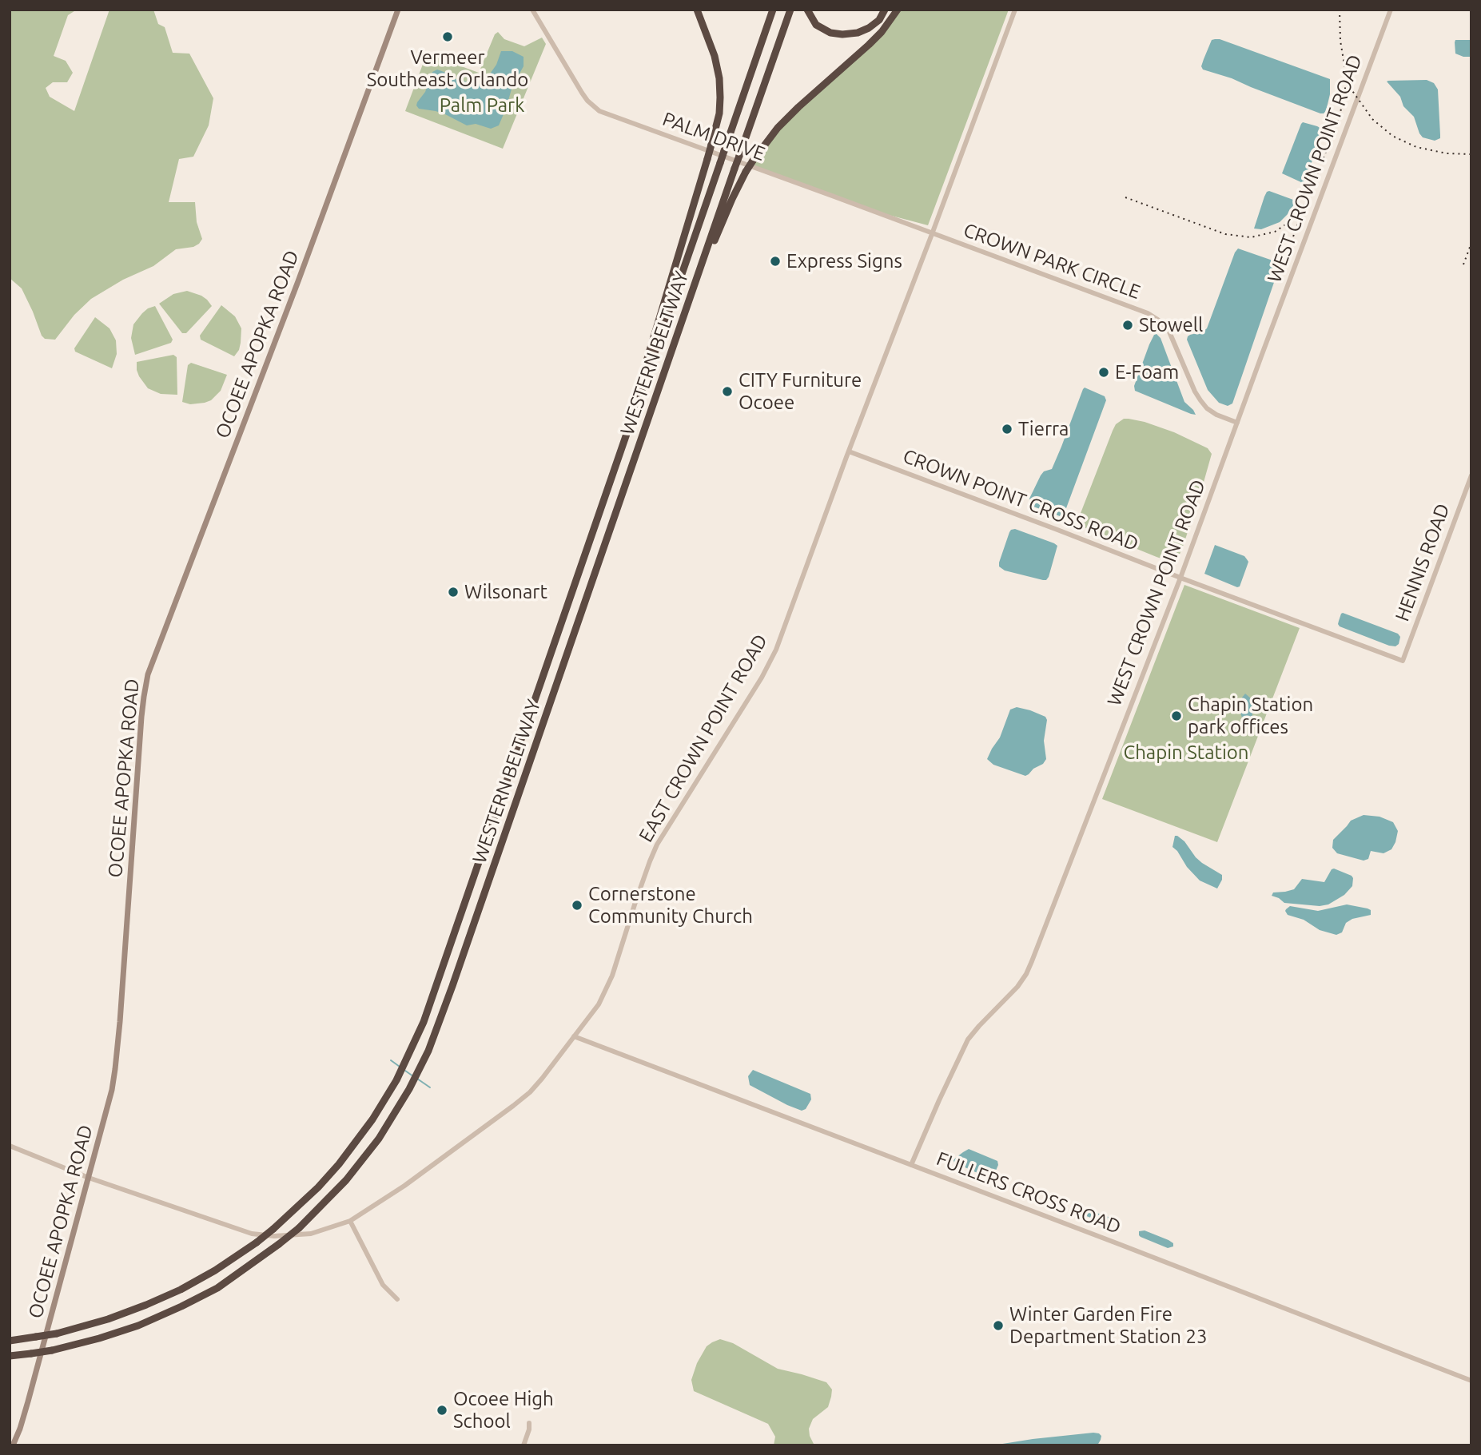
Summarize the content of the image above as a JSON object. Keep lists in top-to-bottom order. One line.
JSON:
{"streets":{"highway":["WESTERN BELTWAY"],"main road":["OCOEE APOPKA ROAD"],"street":["PALM DRIVE","WEST CROWN POINT ROAD","CROWN PARK CIRCLE","CROWN POINT CROSS ROAD","HENNIS ROAD","EAST CROWN POINT ROAD","FULLERS CROSS ROAD"]},"crossings":[["PALM DRIVE","CROWN PARK CIRCLE"],["PALM DRIVE","EAST CROWN POINT ROAD"],["WEST CROWN POINT ROAD","CROWN PARK CIRCLE"],["WEST CROWN POINT ROAD","CROWN POINT CROSS ROAD"],["WEST CROWN POINT ROAD","FULLERS CROSS ROAD"],["CROWN PARK CIRCLE","EAST CROWN POINT ROAD"],["WESTERN BELTWAY","EAST CROWN POINT ROAD"],["CROWN POINT CROSS ROAD","HENNIS ROAD"],["CROWN POINT CROSS ROAD","EAST CROWN POINT ROAD"],["EAST CROWN POINT ROAD","FULLERS CROSS ROAD"]],"parks":["Palm Park","Chapin Station"],"places":["Vermeer Southeast Orlando","Express Signs","Stowell","E-Foam","CITY Furniture Ocoee","Tierra","Wilsonart","Chapin Station park offices","Cornerstone Community Church","Winter Garden Fire Department Station 23","Ocoee High School"]}
